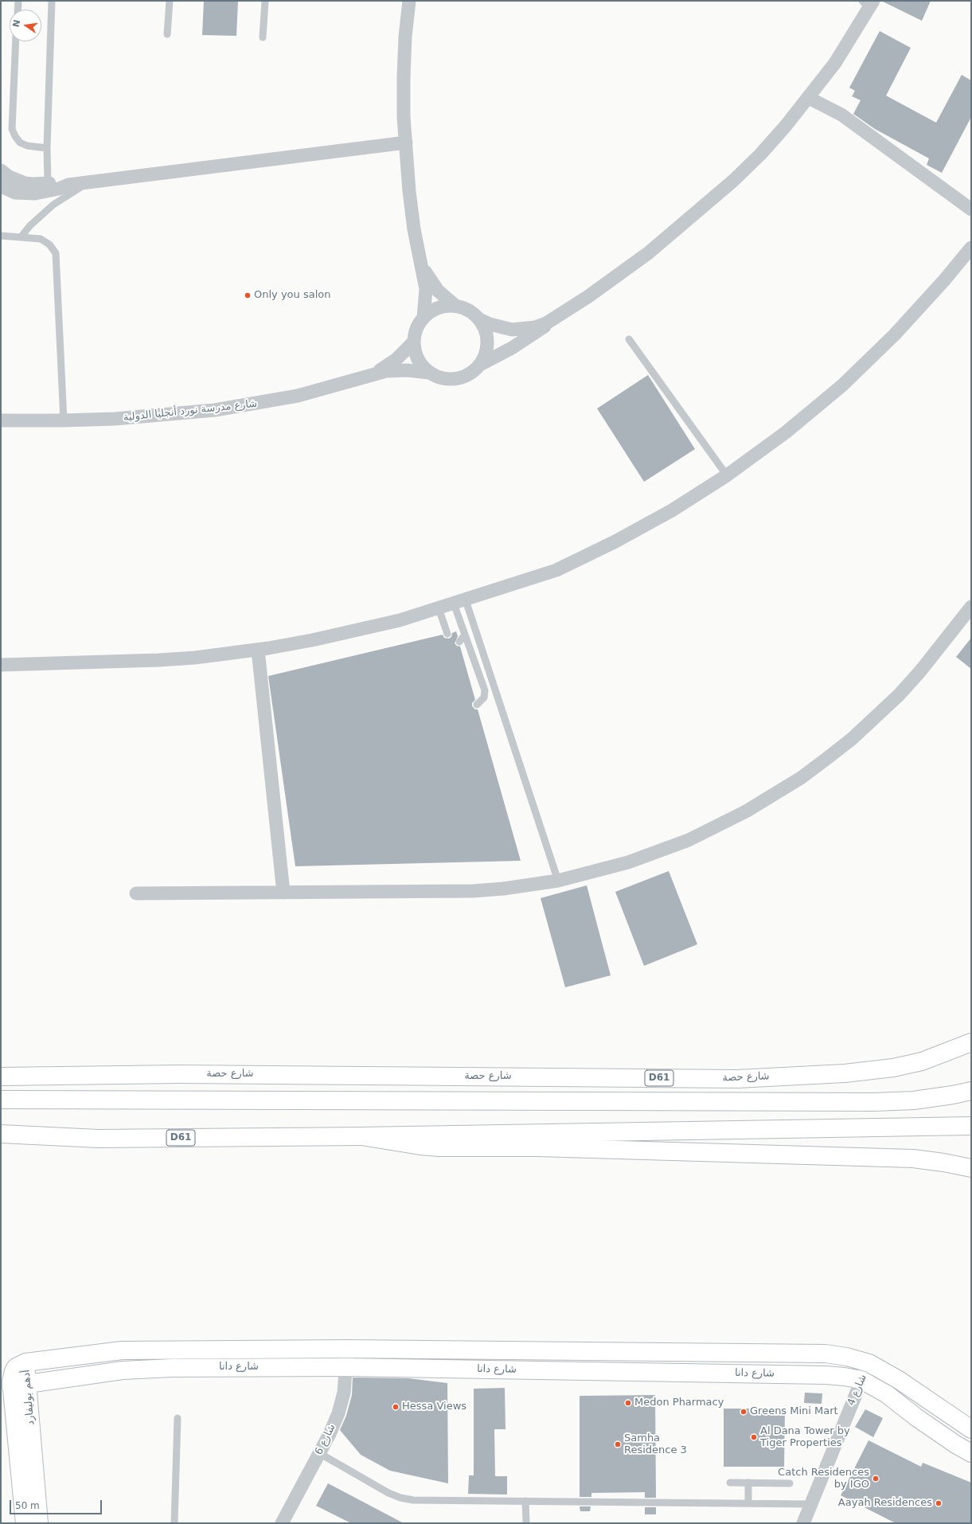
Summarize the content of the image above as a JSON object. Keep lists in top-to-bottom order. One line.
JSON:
{"streets":{"main road":["شارع حصة","D61","شارع دانا","أدهم بوليفارد"],"street":["شارع مدرسة نورد أنجليا الدولية","شارع 4","شارع 6"]},"crossings":[["شارع دانا","شارع 4"],["شارع دانا","أدهم بوليفارد"],["شارع دانا","شارع 6"]],"places":["Only you salon","Medon Pharmacy","Hessa Views","Greens Mini Mart","Al Dana Tower by Tiger Properties","Samha Residence 3","Catch Residences by IGO","Aayah Residences"],"scale_bar":"50 m","north":"left"}
